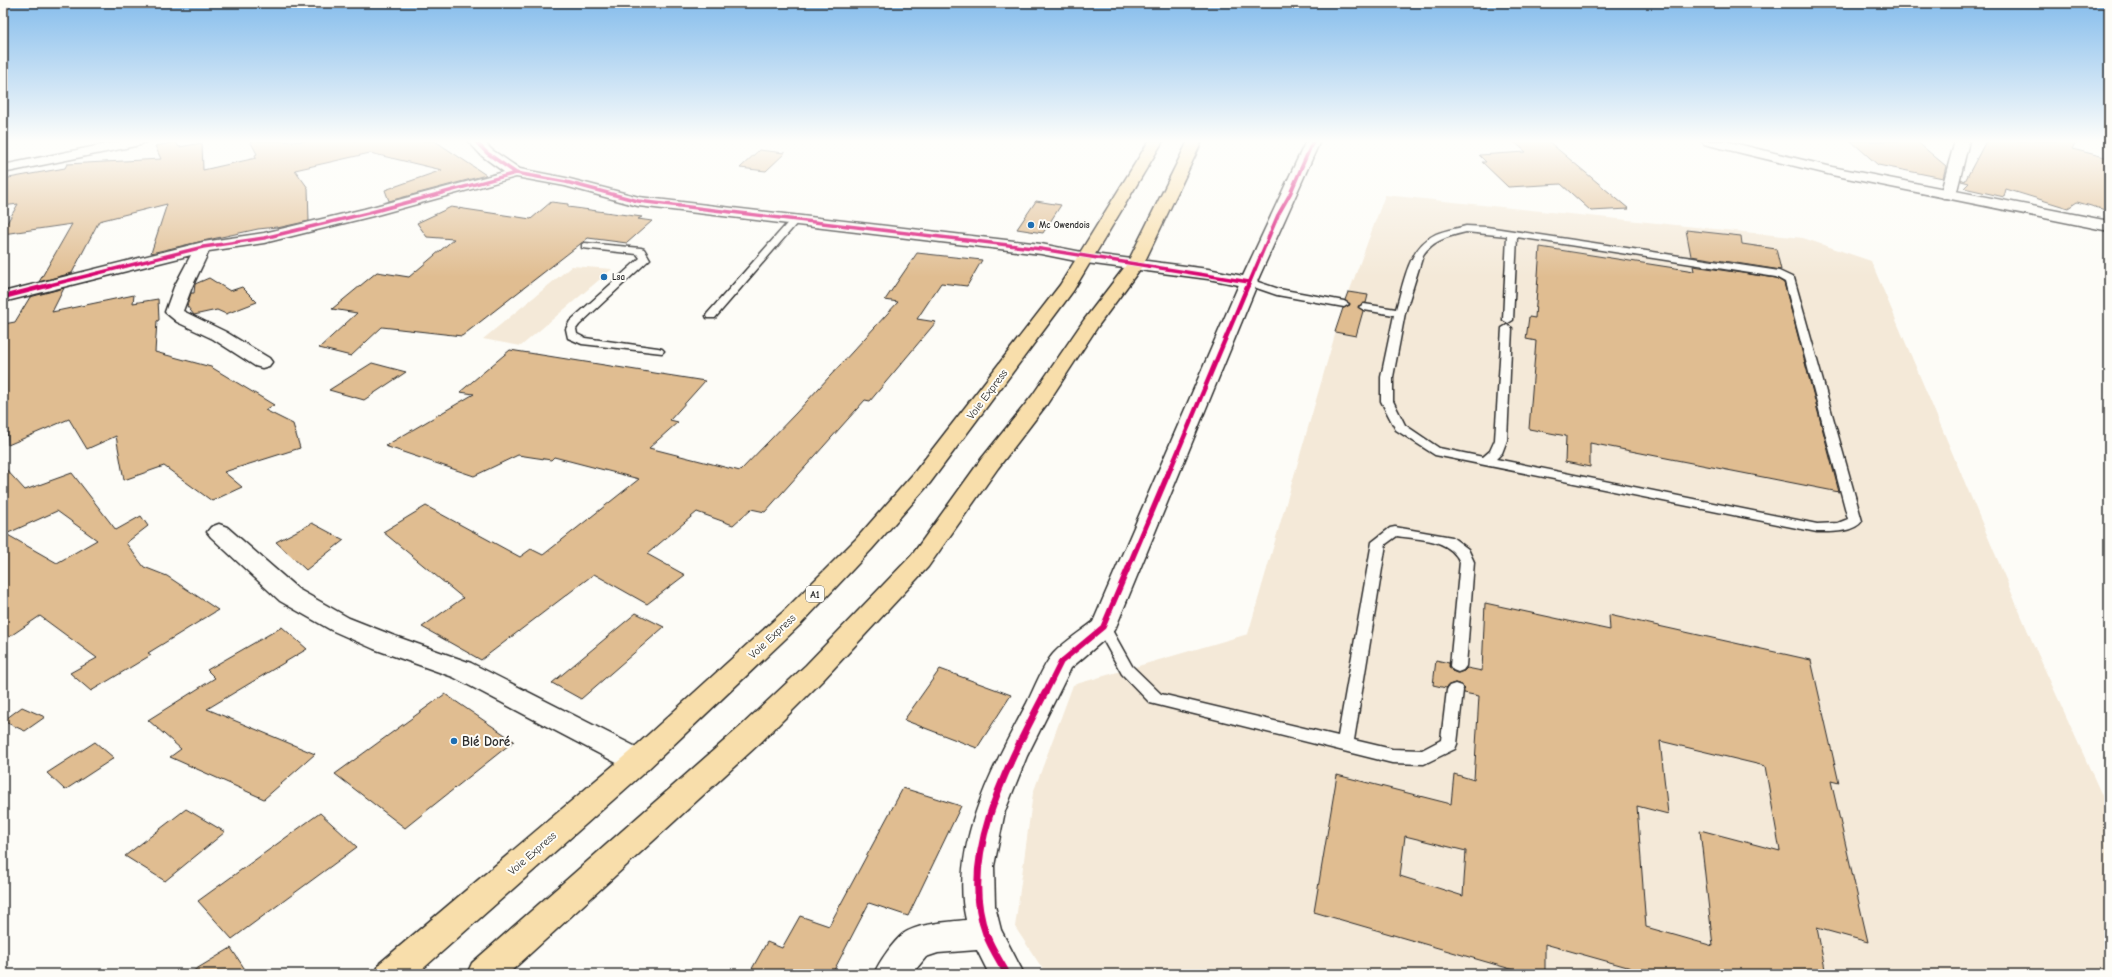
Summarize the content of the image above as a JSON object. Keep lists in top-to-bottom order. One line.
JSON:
{"streets":{"highway":["Voie Express","A1"]},"places":["Mc Owendois","Lsa","Blé Doré"]}
